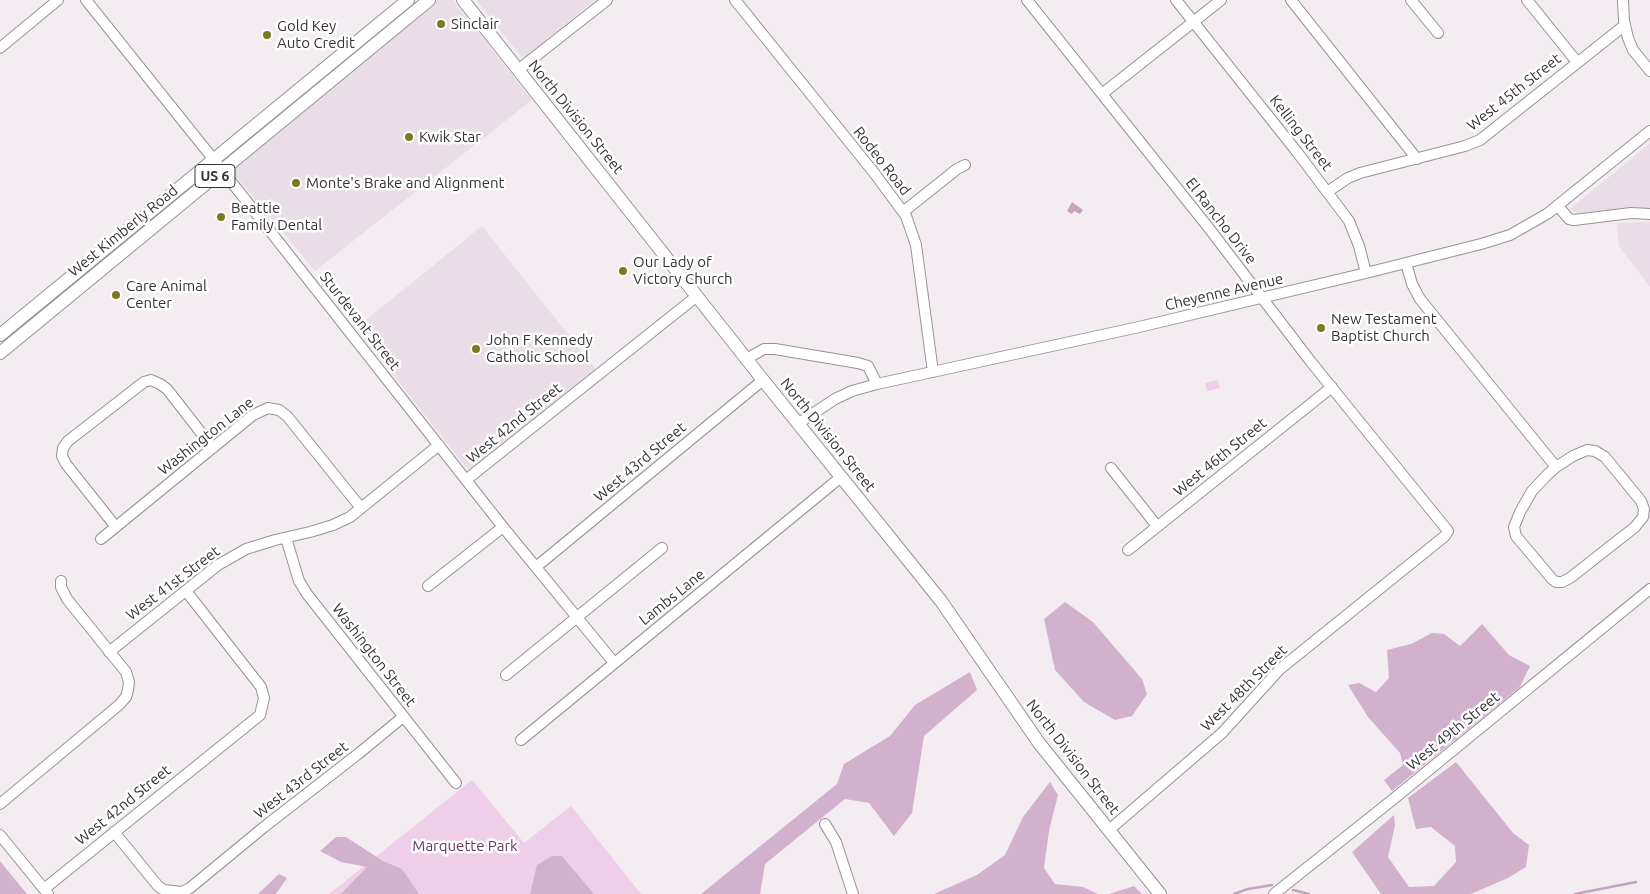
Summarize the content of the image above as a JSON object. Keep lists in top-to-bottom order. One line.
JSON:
{"streets":{"main road":["North Division Street","US 6","West Kimberly Road"],"street":["West 45th Street","Kelling Street","Rodeo Road","El Rancho Drive","Cheyenne Avenue","Sturdevant Street","West 42nd Street","Washington Lane","West 46th Street","West 43rd Street","West 41st Street","Lambs Lane","Washington Street","West 48th Street","West 49th Street"]},"crossings":[["West 45th Street","Kelling Street"],["North Division Street","Cheyenne Avenue"],["North Division Street","West 42nd Street"],["North Division Street","West 43rd Street"],["North Division Street","Lambs Lane"],["North Division Street","West 48th Street"],["Kelling Street","Cheyenne Avenue"],["Rodeo Road","Cheyenne Avenue"],["El Rancho Drive","Cheyenne Avenue"],["El Rancho Drive","West 46th Street"],["El Rancho Drive","West 48th Street"],["West Kimberly Road","Sturdevant Street"],["Sturdevant Street","West 42nd Street"],["Sturdevant Street","West 43rd Street"],["Sturdevant Street","West 41st Street"],["West 42nd Street","West 43rd Street"],["West 42nd Street","West 41st Street"],["Washington Lane","West 41st Street"],["West 43rd Street","Washington Street"],["West 41st Street","Washington Street"]],"parks":["Marquette Park"],"places":["Sinclair","Gold Key Auto Credit","Kwik Star","Monte's Brake and Alignment","Beattie Family Dental","Our Lady of Victory Church","Care Animal Center","New Testament Baptist Church","John F Kennedy Catholic School"]}
